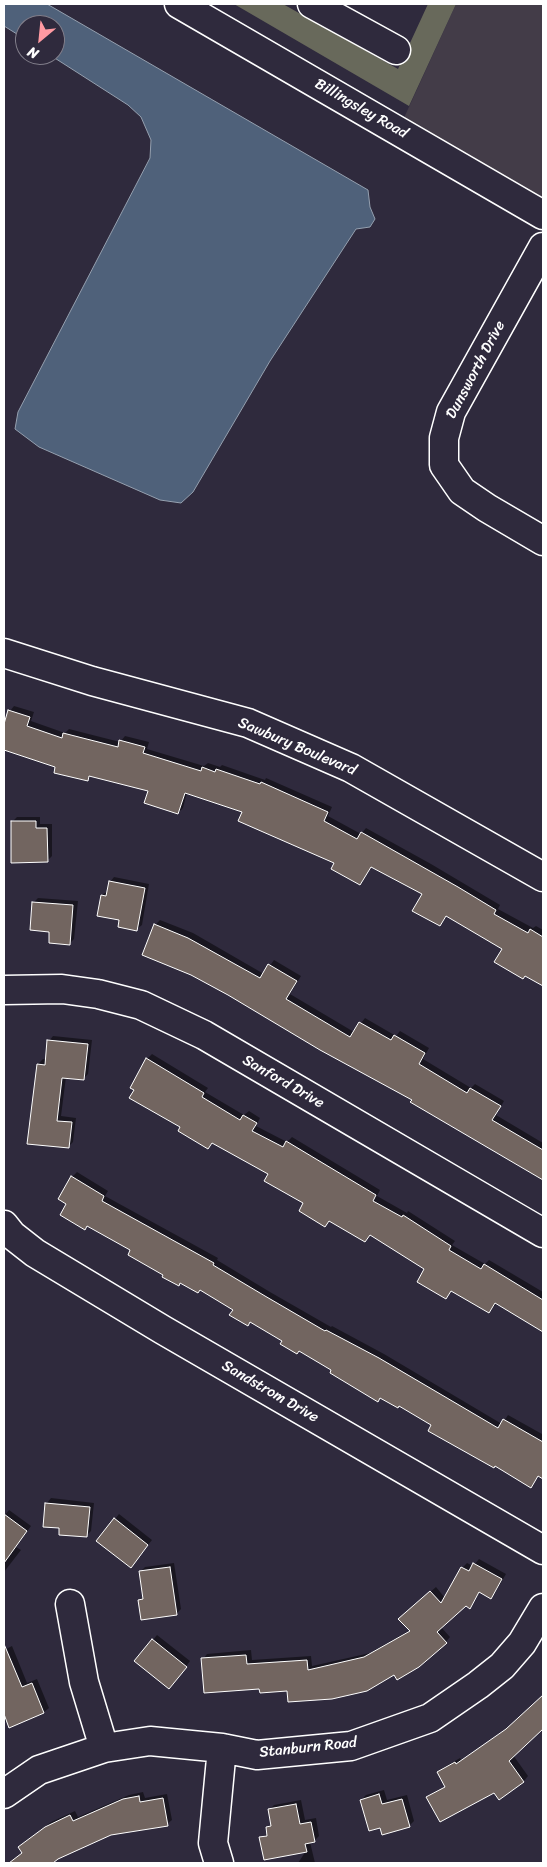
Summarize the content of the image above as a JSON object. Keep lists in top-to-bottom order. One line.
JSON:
{"streets":{"street":["Billingsley Road","Dunsworth Drive","Sawbury Boulevard","Sanford Drive","Sandstrom Drive","Stanburn Road"]},"north":"bottom left"}
